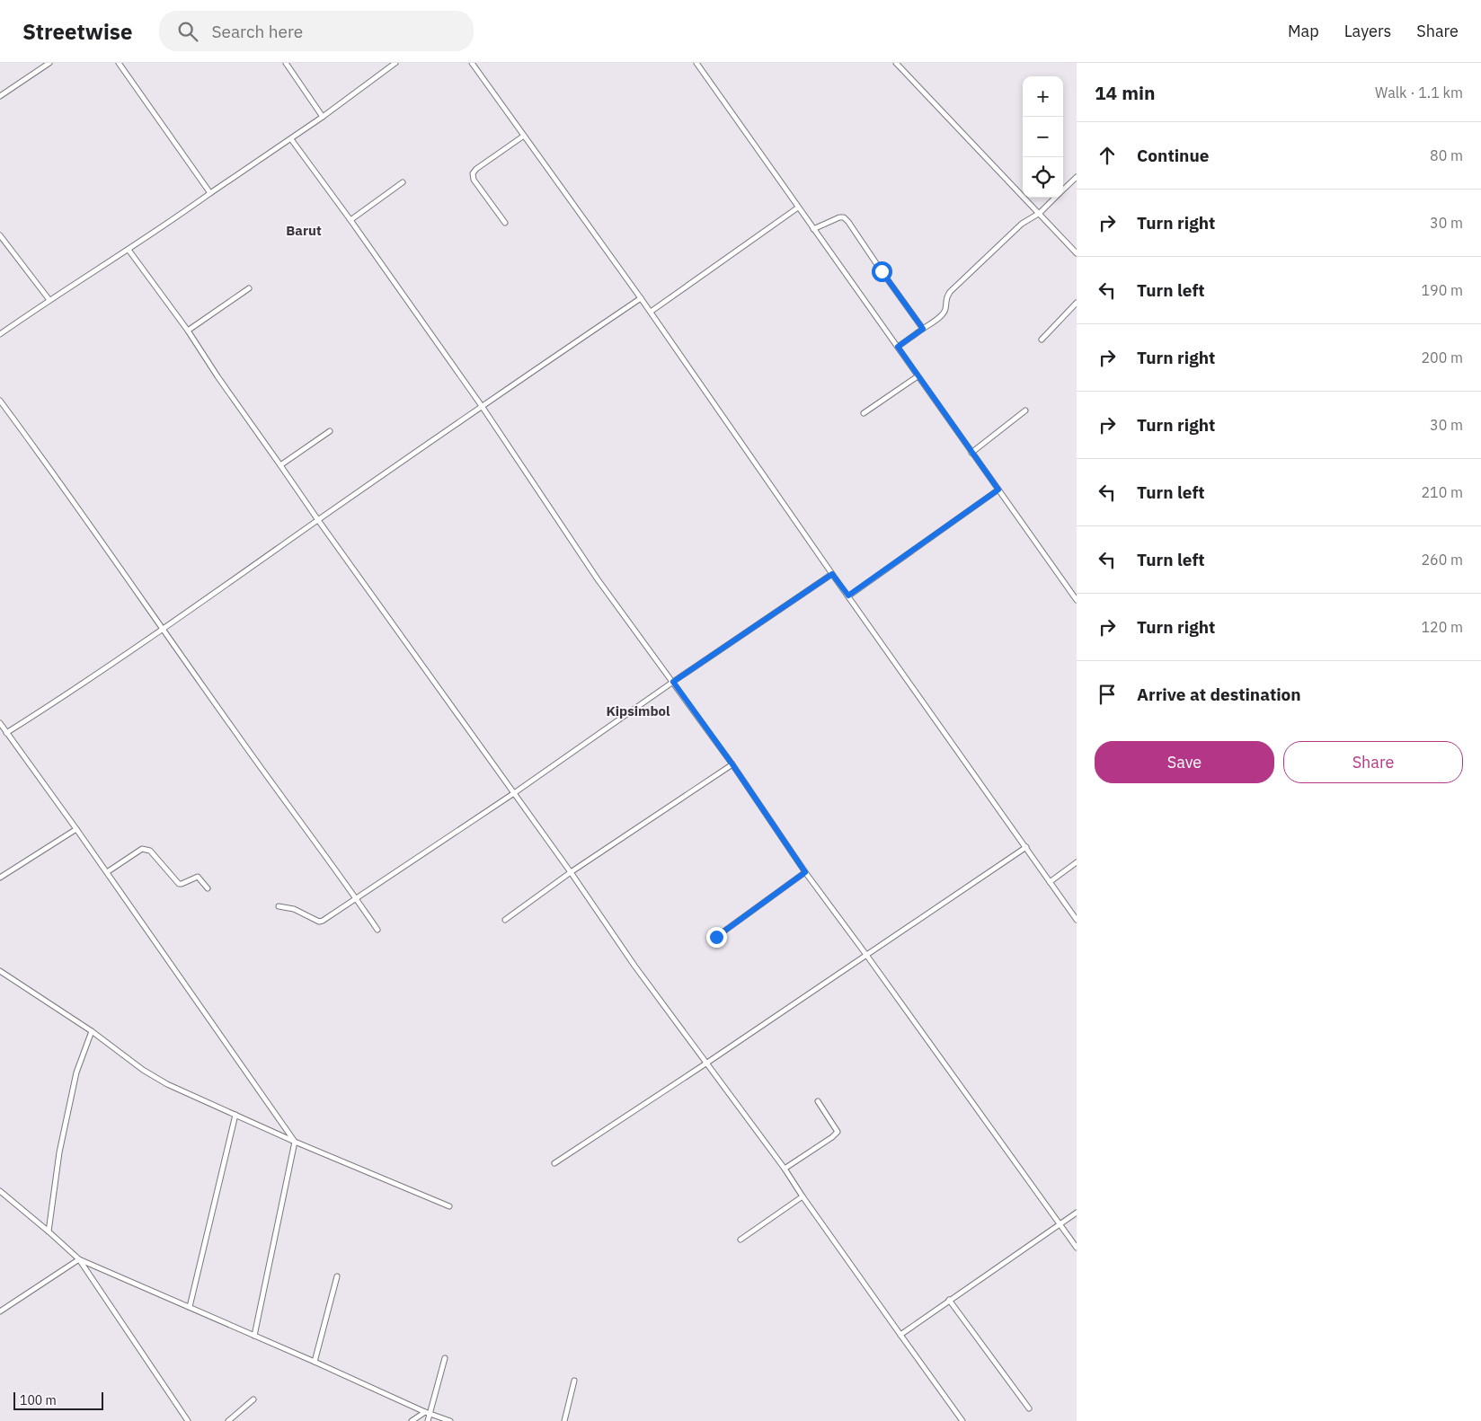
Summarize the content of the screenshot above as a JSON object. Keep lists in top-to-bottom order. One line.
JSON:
{"districts":["Barut","Kipsimbol"],"scale_bar":"100 m","page":{"header":"Streetwise","search":"Search here","nav":["Map","Layers","Share"],"heading":["14 min","Walk · 1.1 km"],"map_buttons":["+","−"],"list":[["Continue","80 m"],["Turn right","30 m"],["Turn left","190 m"],["Turn right","200 m"],["Turn right","30 m"],["Turn left","210 m"],["Turn left","260 m"],["Turn right","120 m"],"Arrive at destination"],"buttons":["Save","Share"],"scale":"100 m"}}
